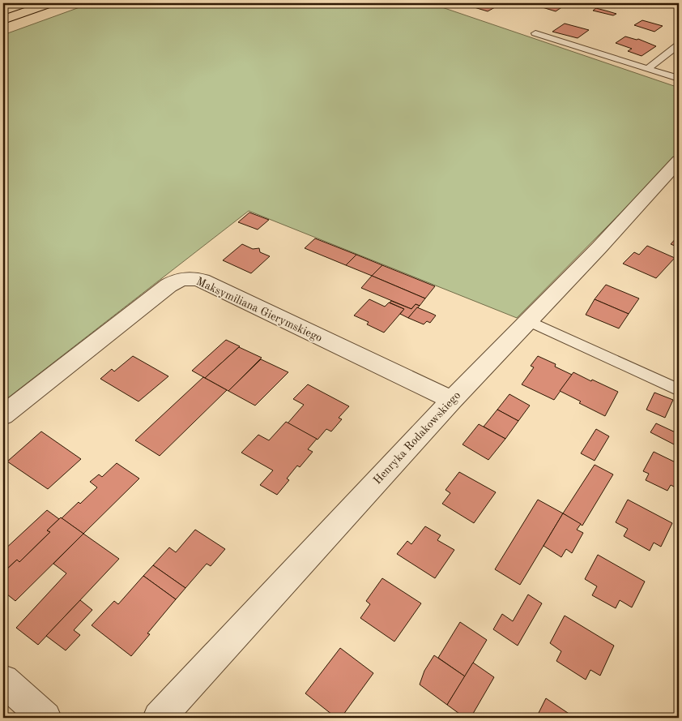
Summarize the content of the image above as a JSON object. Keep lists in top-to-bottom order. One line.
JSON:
{"streets":{"street":["Maksymiliana Gierymskiego","Henryka Rodakowskiego"]},"crossings":[["Maksymiliana Gierymskiego","Henryka Rodakowskiego"]]}
